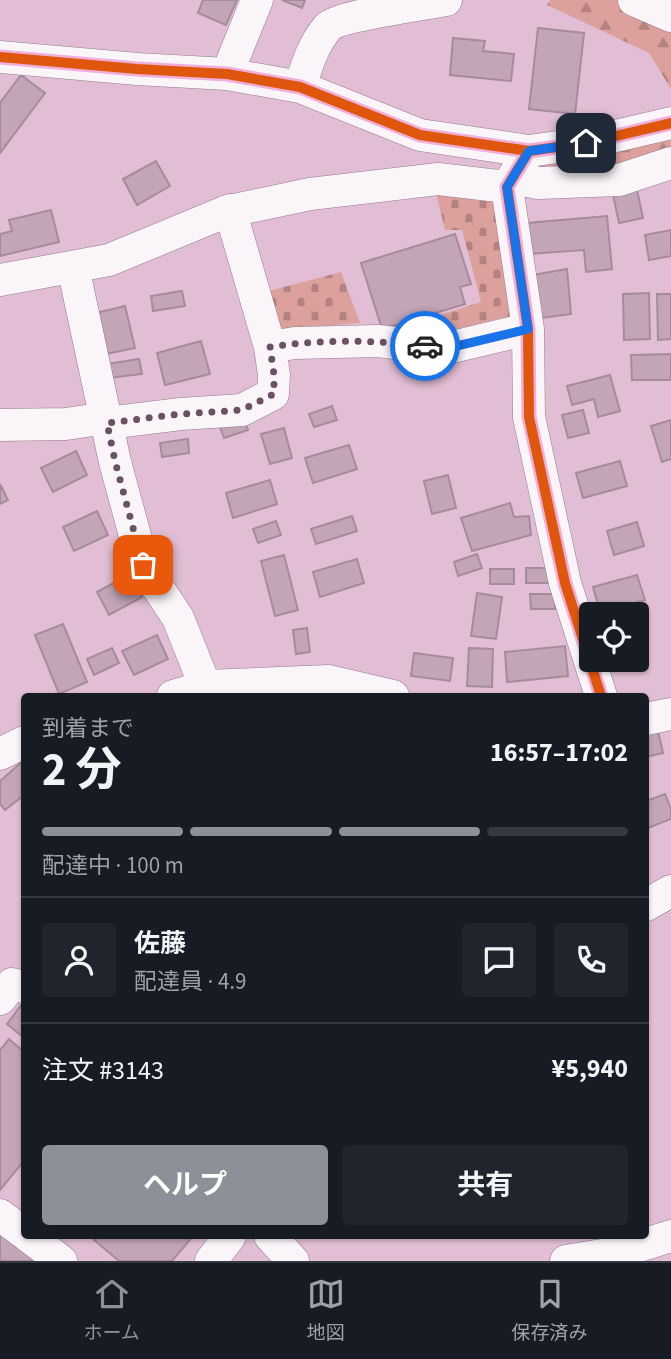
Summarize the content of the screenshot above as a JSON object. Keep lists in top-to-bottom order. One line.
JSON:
{"page":{"heading":["2 分","到着まで","16:57–17:02"],"panel":["佐藤","配達員 · 4.9","注文 #3143","¥5,940"],"bar":"配達中 · 100 m","buttons":["ヘルプ","共有"],"tabs":["ホーム","地図","保存済み"]}}
